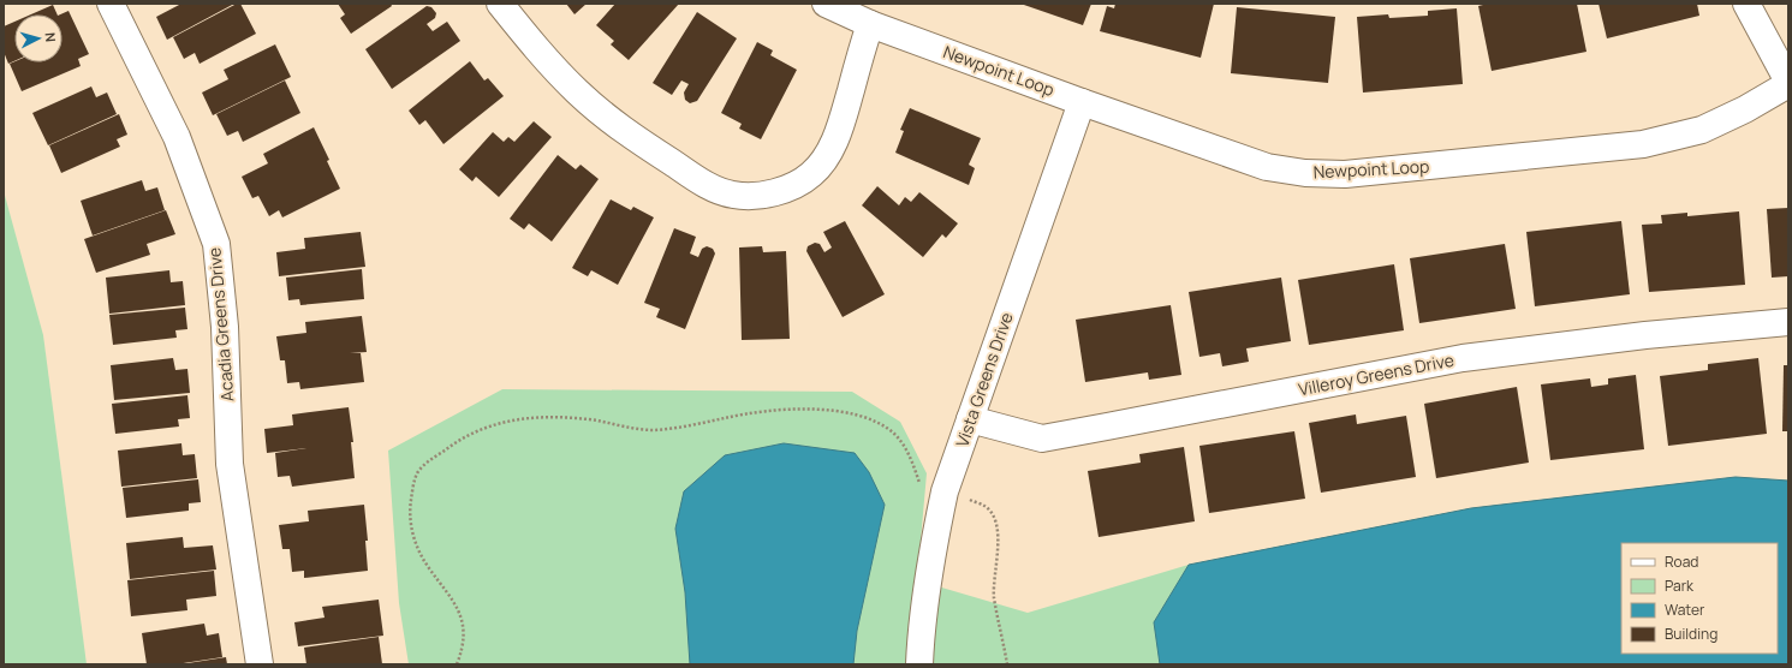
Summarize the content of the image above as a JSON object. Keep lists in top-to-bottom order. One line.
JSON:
{"streets":{"street":["Newpoint Loop","Acadia Greens Drive","Villeroy Greens Drive","Vista Greens Drive"]},"crossings":[["Newpoint Loop","Vista Greens Drive"],["Villeroy Greens Drive","Vista Greens Drive"]],"legend":["Road","Park","Water","Building"],"north":"right"}
